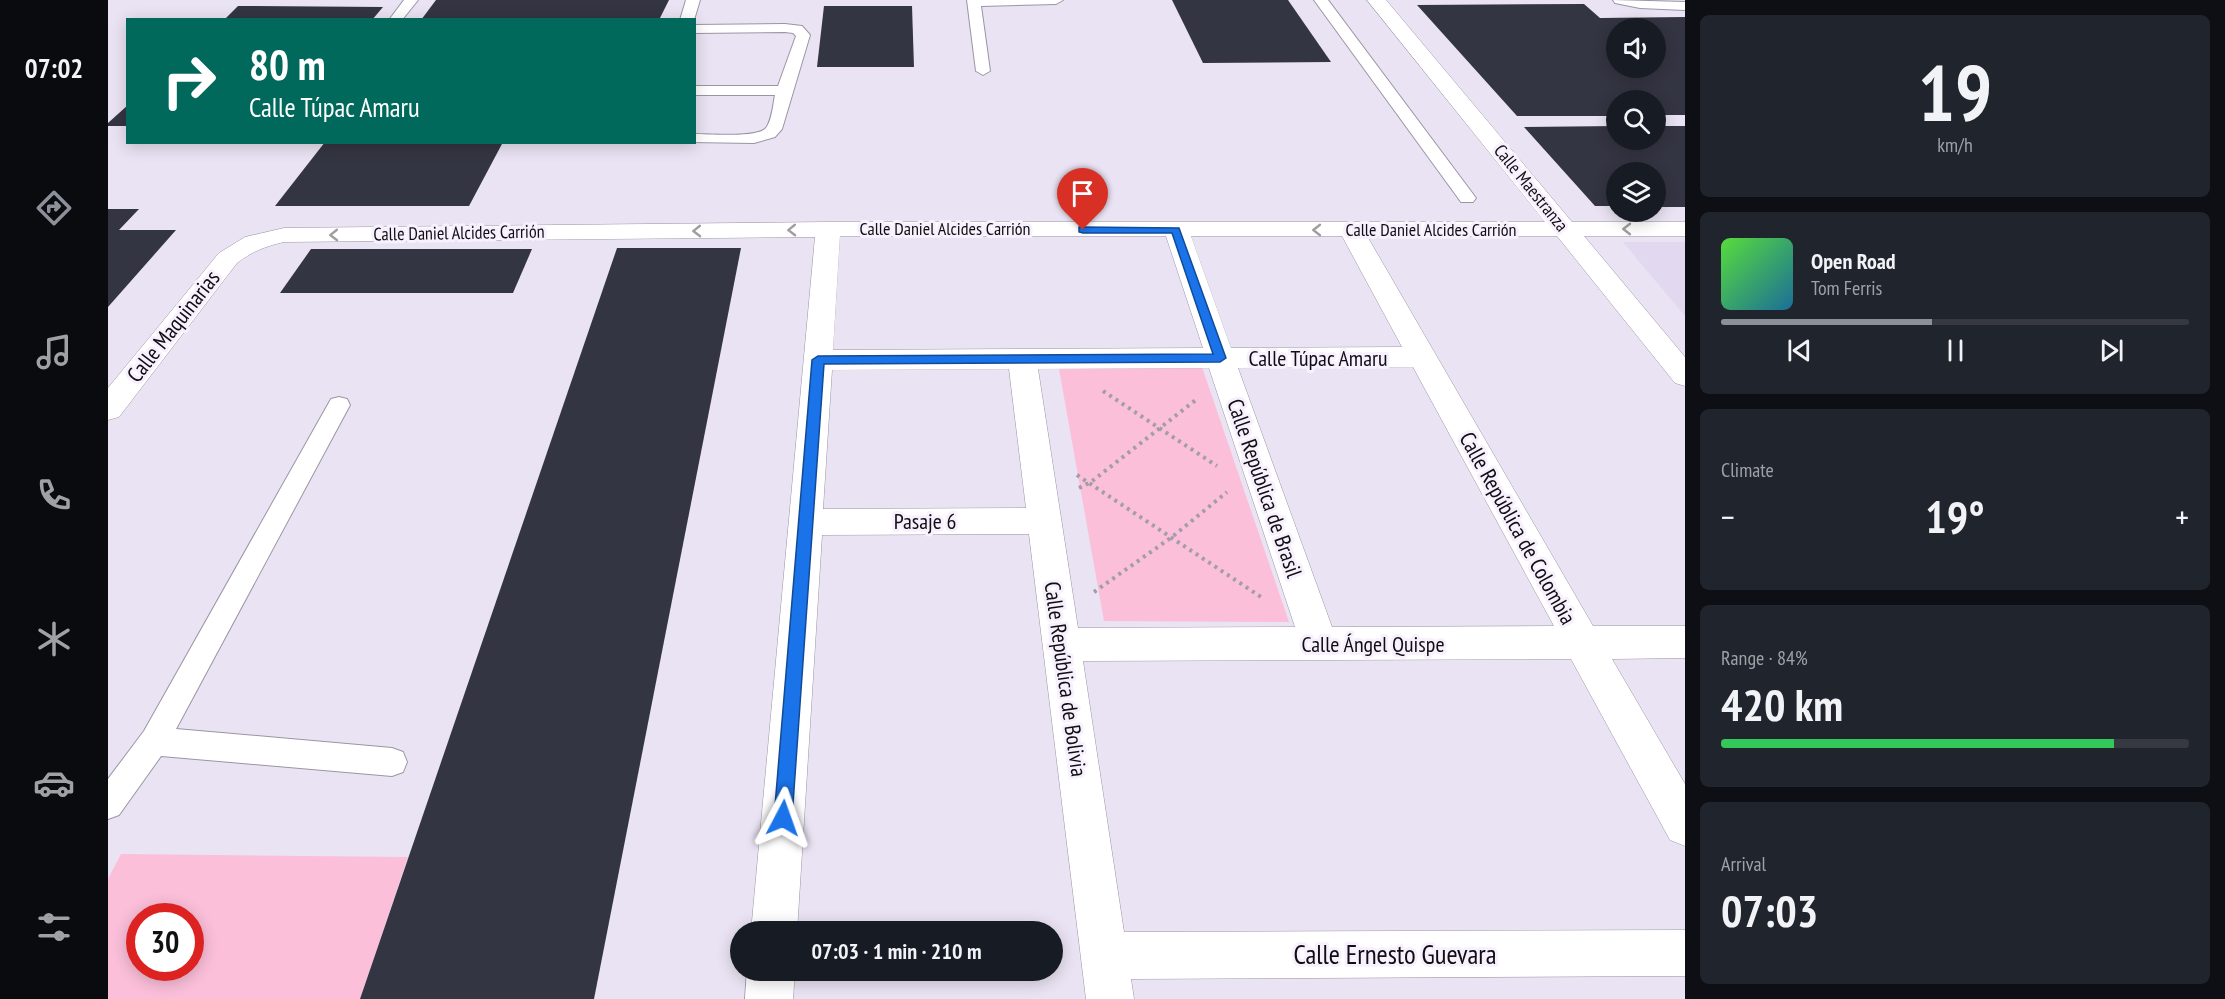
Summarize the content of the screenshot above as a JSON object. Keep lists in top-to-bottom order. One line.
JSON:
{"streets":{"street":["Calle Maestranza","Calle Daniel Alcides Carrión","Calle Maquinarias","Calle Túpac Amaru","Calle República de Brasil","Pasaje 6","Calle República de Colombia","Calle Ángel Quispe","Calle República de Bolivia","Calle Ernesto Guevara"]},"crossings":[["Calle Maestranza","Calle Daniel Alcides Carrión"],["Calle Daniel Alcides Carrión","Calle Maquinarias"],["Calle Daniel Alcides Carrión","Calle República de Brasil"],["Calle Daniel Alcides Carrión","Calle República de Colombia"],["Calle Túpac Amaru","Calle República de Brasil"],["Calle Túpac Amaru","Calle República de Colombia"],["Calle Túpac Amaru","Calle República de Bolivia"],["Calle República de Brasil","Calle Ángel Quispe"],["Pasaje 6","Calle República de Bolivia"],["Calle República de Colombia","Calle Ángel Quispe"],["Calle Ángel Quispe","Calle República de Bolivia"],["Calle República de Bolivia","Calle Ernesto Guevara"]],"one_way":["Calle Daniel Alcides Carrión"],"page":{"tabs":"07:02","tile":[["19","km/h"],"Climate",["Range · 84%","420 km"],["Arrival","07:03"]],"turn":["80 m","Calle Túpac Amaru"],"song":["Open Road","Tom Ferris"],"heat":["−","19°","+"],"limit":"30","trip":"07:03 · 1 min · 210 m"}}
